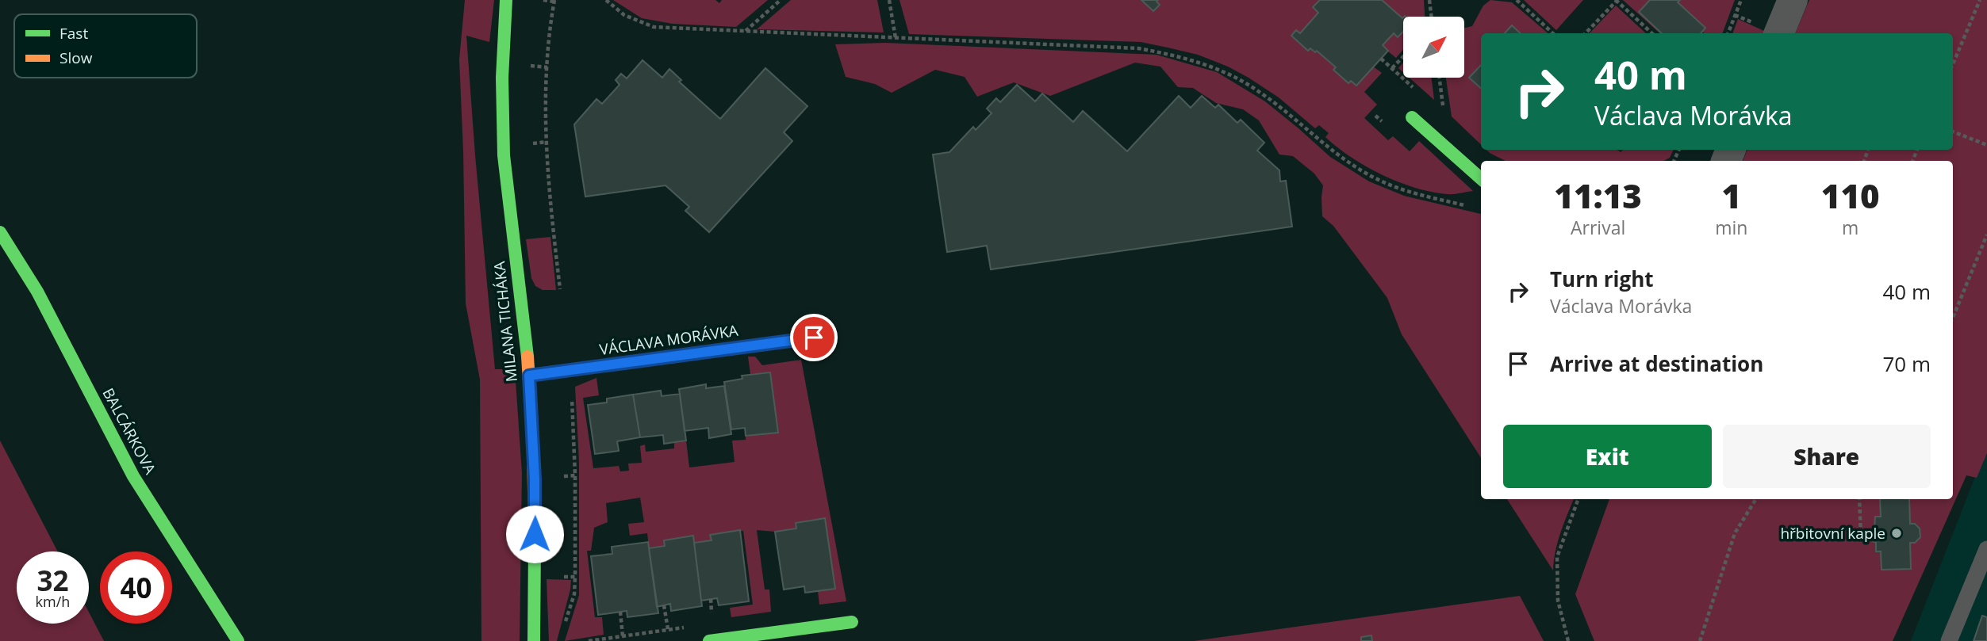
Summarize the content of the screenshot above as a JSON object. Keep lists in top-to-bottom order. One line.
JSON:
{"streets":{"street":["MILANA TICHÁKA","VÁCLAVA MORÁVKA","BALCÁRKOVA"]},"crossings":[["MILANA TICHÁKA","VÁCLAVA MORÁVKA"]],"places":["hřbitovní kaple"],"legend":["Fast","Slow"],"north":"top right","page":{"turn":["40 m","Václava Morávka"],"eta":["11:13","Arrival","1","min","110","m"],"list":[{"name":"Turn right","note":"Václava Morávka","value":"40 m"},{"name":"Arrive at destination","value":"70 m"}],"buttons":["Exit","Share"],"speed":"32 km/h","limit":"40"}}
